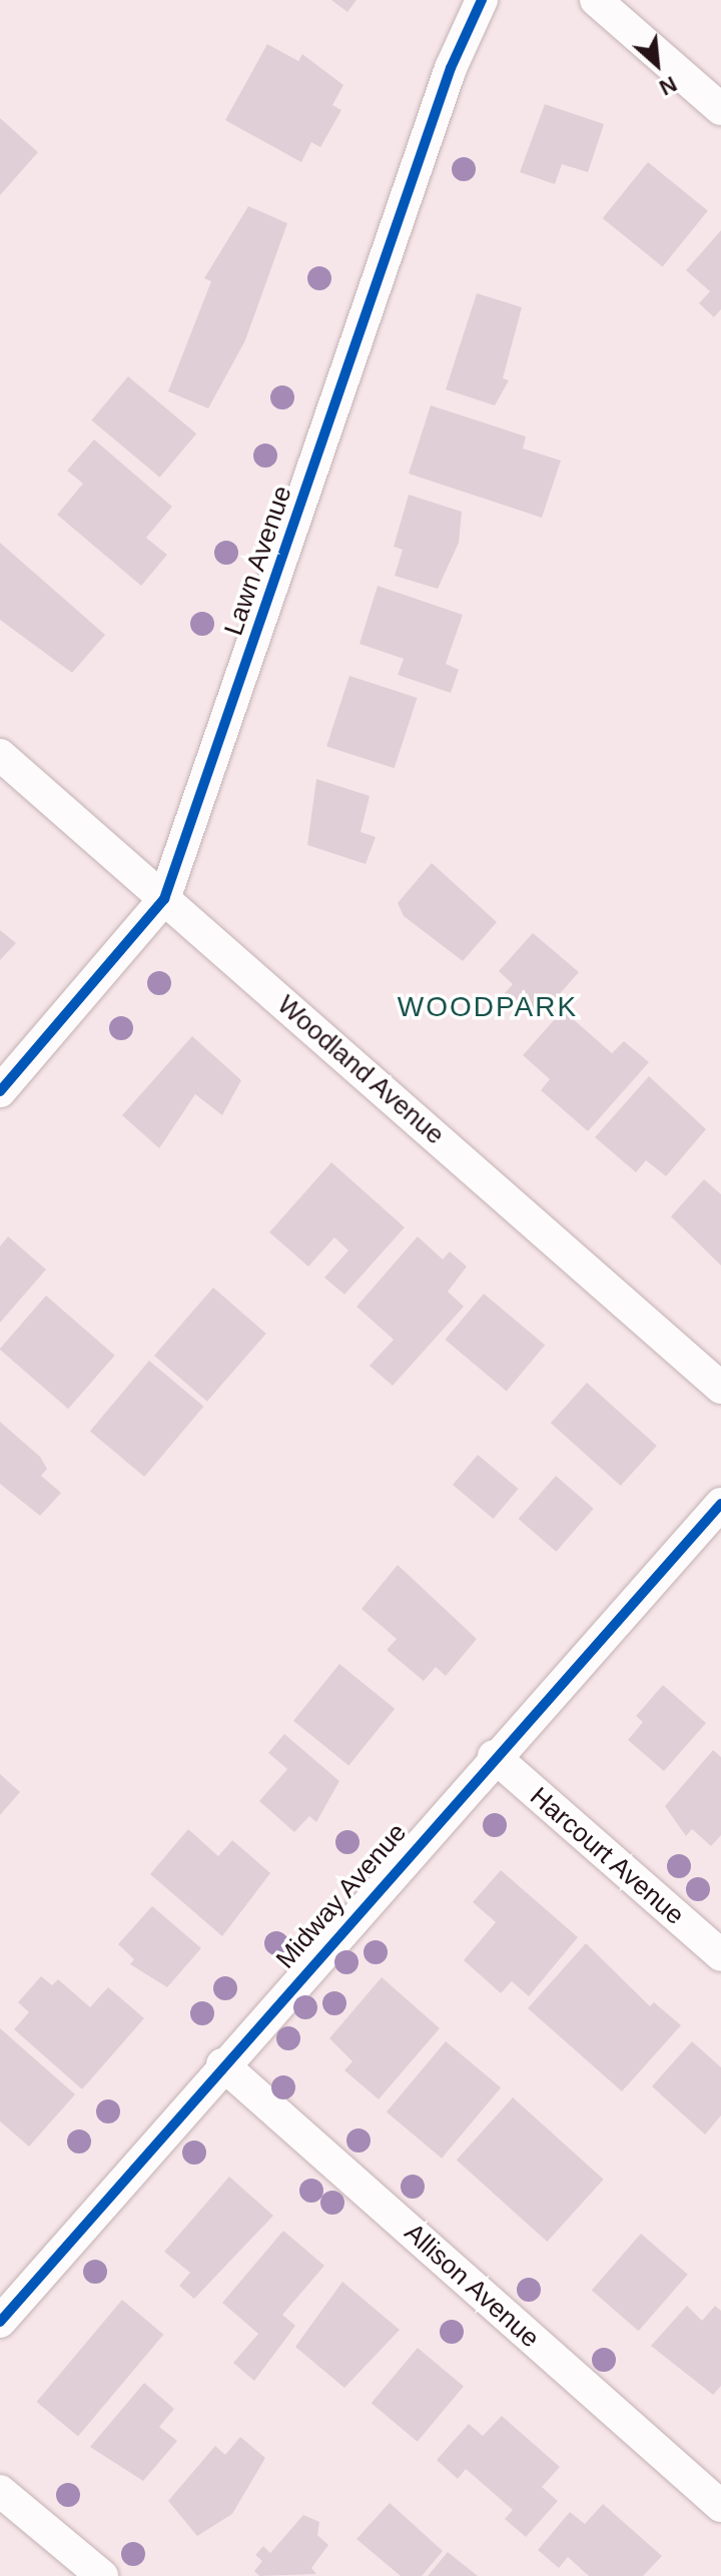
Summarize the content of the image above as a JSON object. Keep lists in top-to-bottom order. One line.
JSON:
{"streets":{"street":["Lawn Avenue","Woodland Avenue","Harcourt Avenue","Midway Avenue","Allison Avenue"]},"crossings":[["Lawn Avenue","Woodland Avenue"],["Harcourt Avenue","Midway Avenue"],["Midway Avenue","Allison Avenue"]],"districts":["WOODPARK"],"north":"bottom right"}
